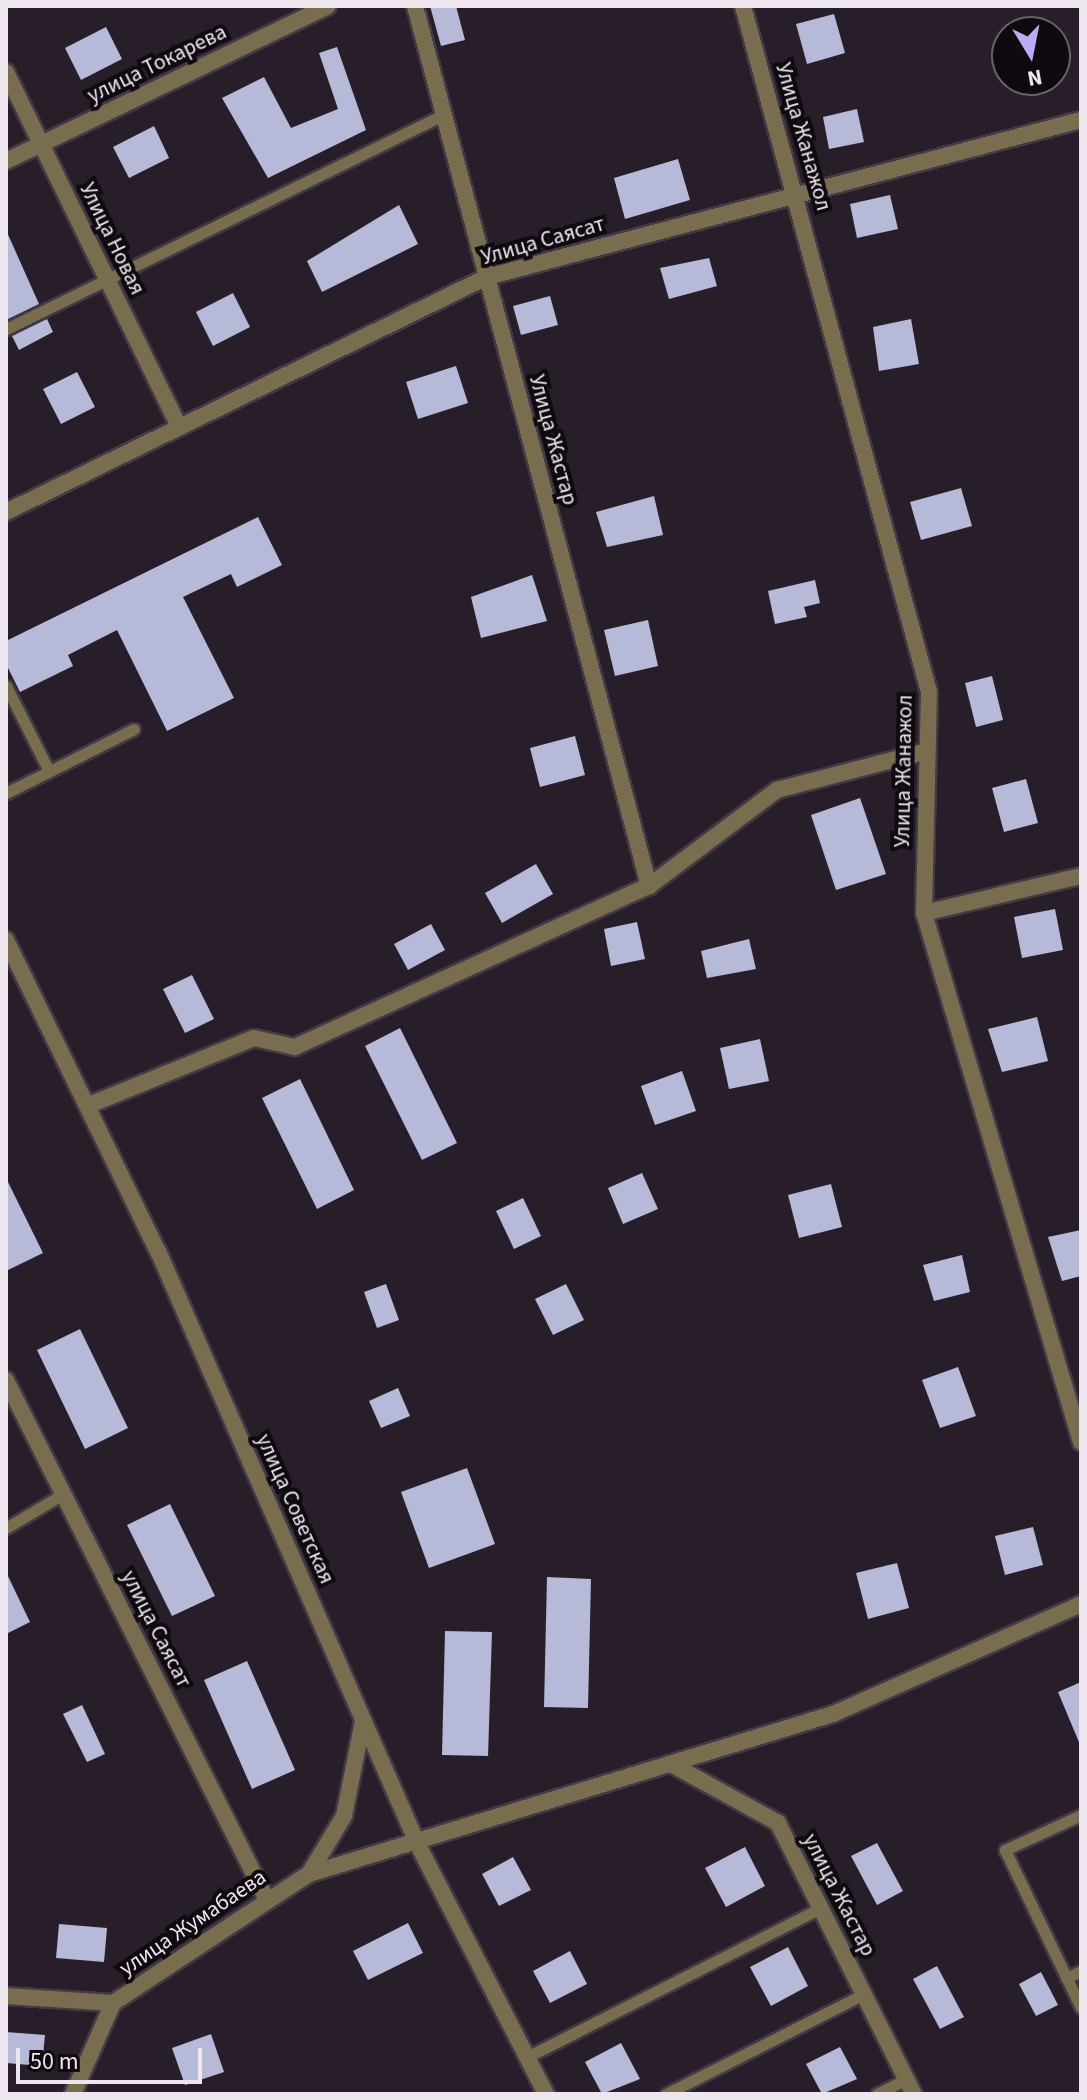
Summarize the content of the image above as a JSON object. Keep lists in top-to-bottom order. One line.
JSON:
{"streets":{"street":["улица Токарева","Улица Жанажол","Улица Новая","Улица Саясат","Улица Жастар","улица Советская","улица Саясат","улица Жастар","улица Жумабаева"]},"crossings":[["улица Токарева","Улица Новая"],["Улица Жанажол","Улица Саясат"],["Улица Новая","Улица Саясат"],["Улица Саясат","Улица Жастар"],["улица Советская","улица Жумабаева"],["улица Саясат","улица Жумабаева"],["улица Жастар","улица Жумабаева"]],"scale_bar":"50 m","north":"bottom"}
